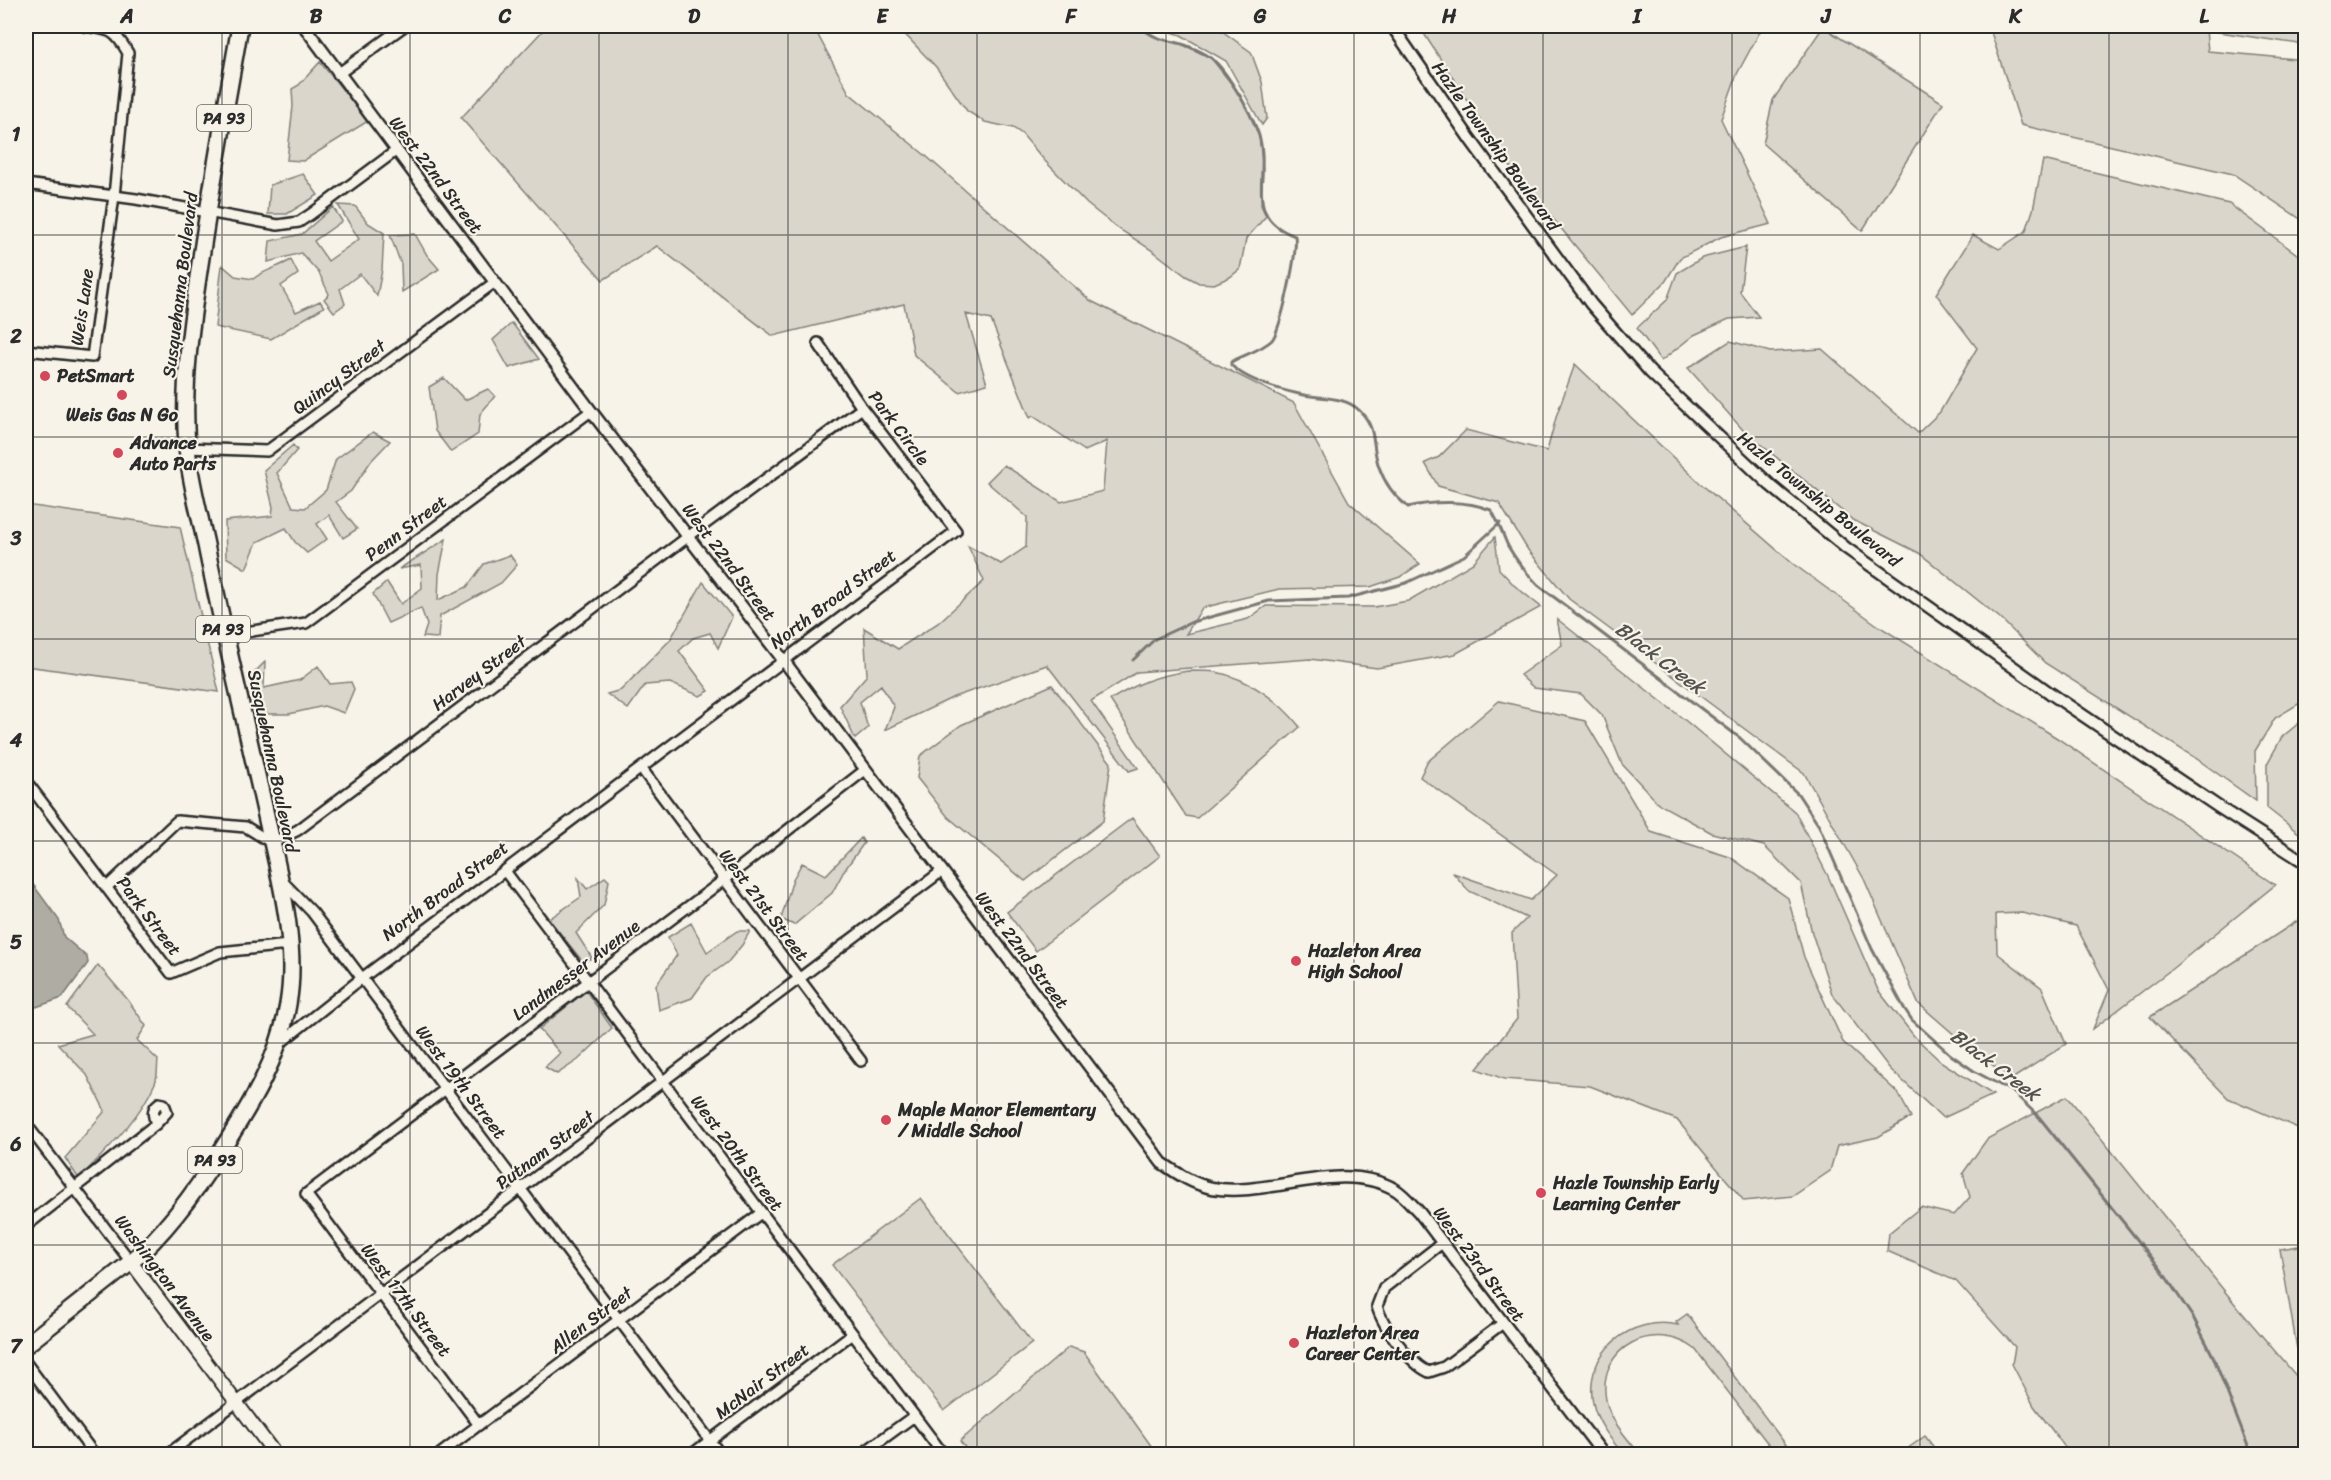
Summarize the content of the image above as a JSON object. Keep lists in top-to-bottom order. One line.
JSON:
{"streets":{"highway":["PA 93","Susquehanna Boulevard","North Broad Street"],"main road":["Washington Avenue"],"street":["Hazle Township Boulevard","West 22nd Street","Weis Lane","Quincy Street","Park Circle","Penn Street","Harvey Street","West 21st Street","Park Street","Landmesser Avenue","West 19th Street","Putnam Street","West 20th Street","West 23rd Street","West 17th Street","Allen Street","McNair Street"]},"crossings":[["West 22nd Street","Quincy Street"],["West 22nd Street","Penn Street"],["West 22nd Street","North Broad Street"],["West 22nd Street","Harvey Street"],["West 22nd Street","Landmesser Avenue"],["West 22nd Street","Putnam Street"],["West 22nd Street","West 23rd Street"],["Susquehanna Boulevard","Quincy Street"],["Susquehanna Boulevard","Penn Street"],["Susquehanna Boulevard","North Broad Street"],["Susquehanna Boulevard","Harvey Street"],["Susquehanna Boulevard","Park Street"],["Susquehanna Boulevard","West 19th Street"],["Park Circle","North Broad Street"],["Park Circle","Harvey Street"],["North Broad Street","West 21st Street"],["North Broad Street","West 19th Street"],["North Broad Street","West 20th Street"],["North Broad Street","Washington Avenue"],["West 21st Street","Landmesser Avenue"],["West 21st Street","Putnam Street"],["Landmesser Avenue","West 19th Street"],["Landmesser Avenue","West 20th Street"],["Landmesser Avenue","West 17th Street"],["West 19th Street","Putnam Street"],["West 19th Street","Allen Street"],["West 19th Street","McNair Street"],["Putnam Street","West 20th Street"],["Putnam Street","Washington Avenue"],["Putnam Street","West 17th Street"],["West 20th Street","Allen Street"],["West 20th Street","McNair Street"],["West 17th Street","Allen Street"]],"water":["Black Creek"],"places":["PetSmart","Weis Gas N Go","Advance Auto Parts","Hazleton Area High School","Maple Manor Elementary / Middle School","Hazle Township Early Learning Center","Hazleton Area Career Center"],"grid":{"columns":["A","B","C","D","E","F","G","H","I","J","K","L"],"rows":["1","2","3","4","5","6","7"]}}
